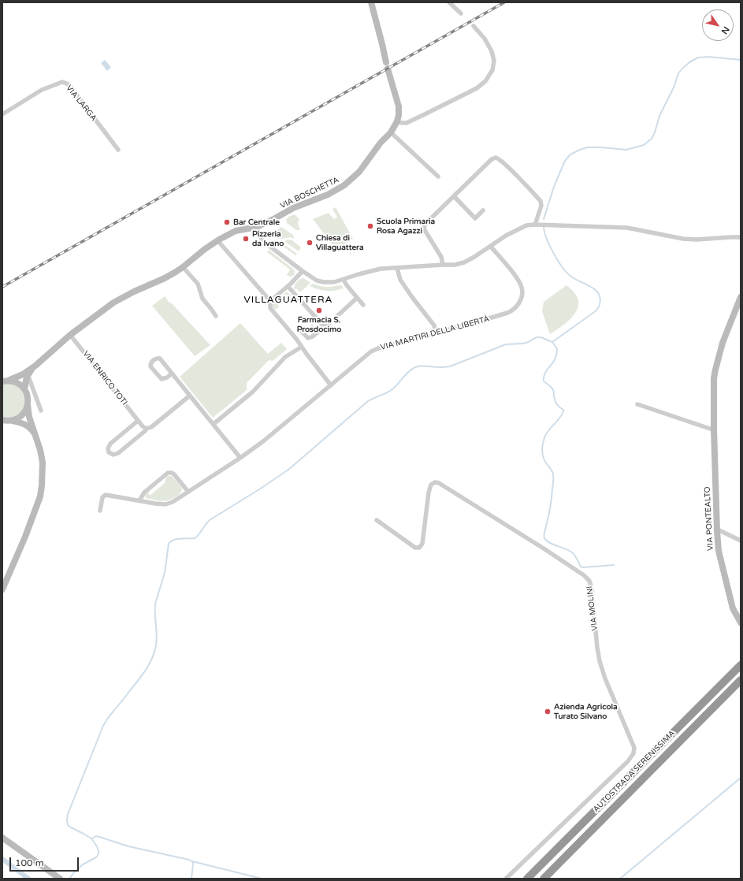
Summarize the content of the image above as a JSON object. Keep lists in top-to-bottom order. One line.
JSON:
{"streets":{"highway":["AUTOSTRADA SERENISSIMA"],"street":["VIA LARGA","VIA BOSCHETTA","VIA MARTIRI DELLA LIBERTÀ","VIA ENRICO TOTI","VIA PONTEALTO","VIA MOLINI"]},"crossings":[["VIA BOSCHETTA","VIA ENRICO TOTI"]],"districts":["VILLAGUATTERA"],"places":["Bar Centrale","Scuola Primaria Rosa Agazzi","Pizzeria da Ivano","Chiesa di Villaguattera","Farmacia S. Prosdocimo","Azienda Agricola Turato Silvano"],"scale_bar":"100 m","north":"bottom right"}
